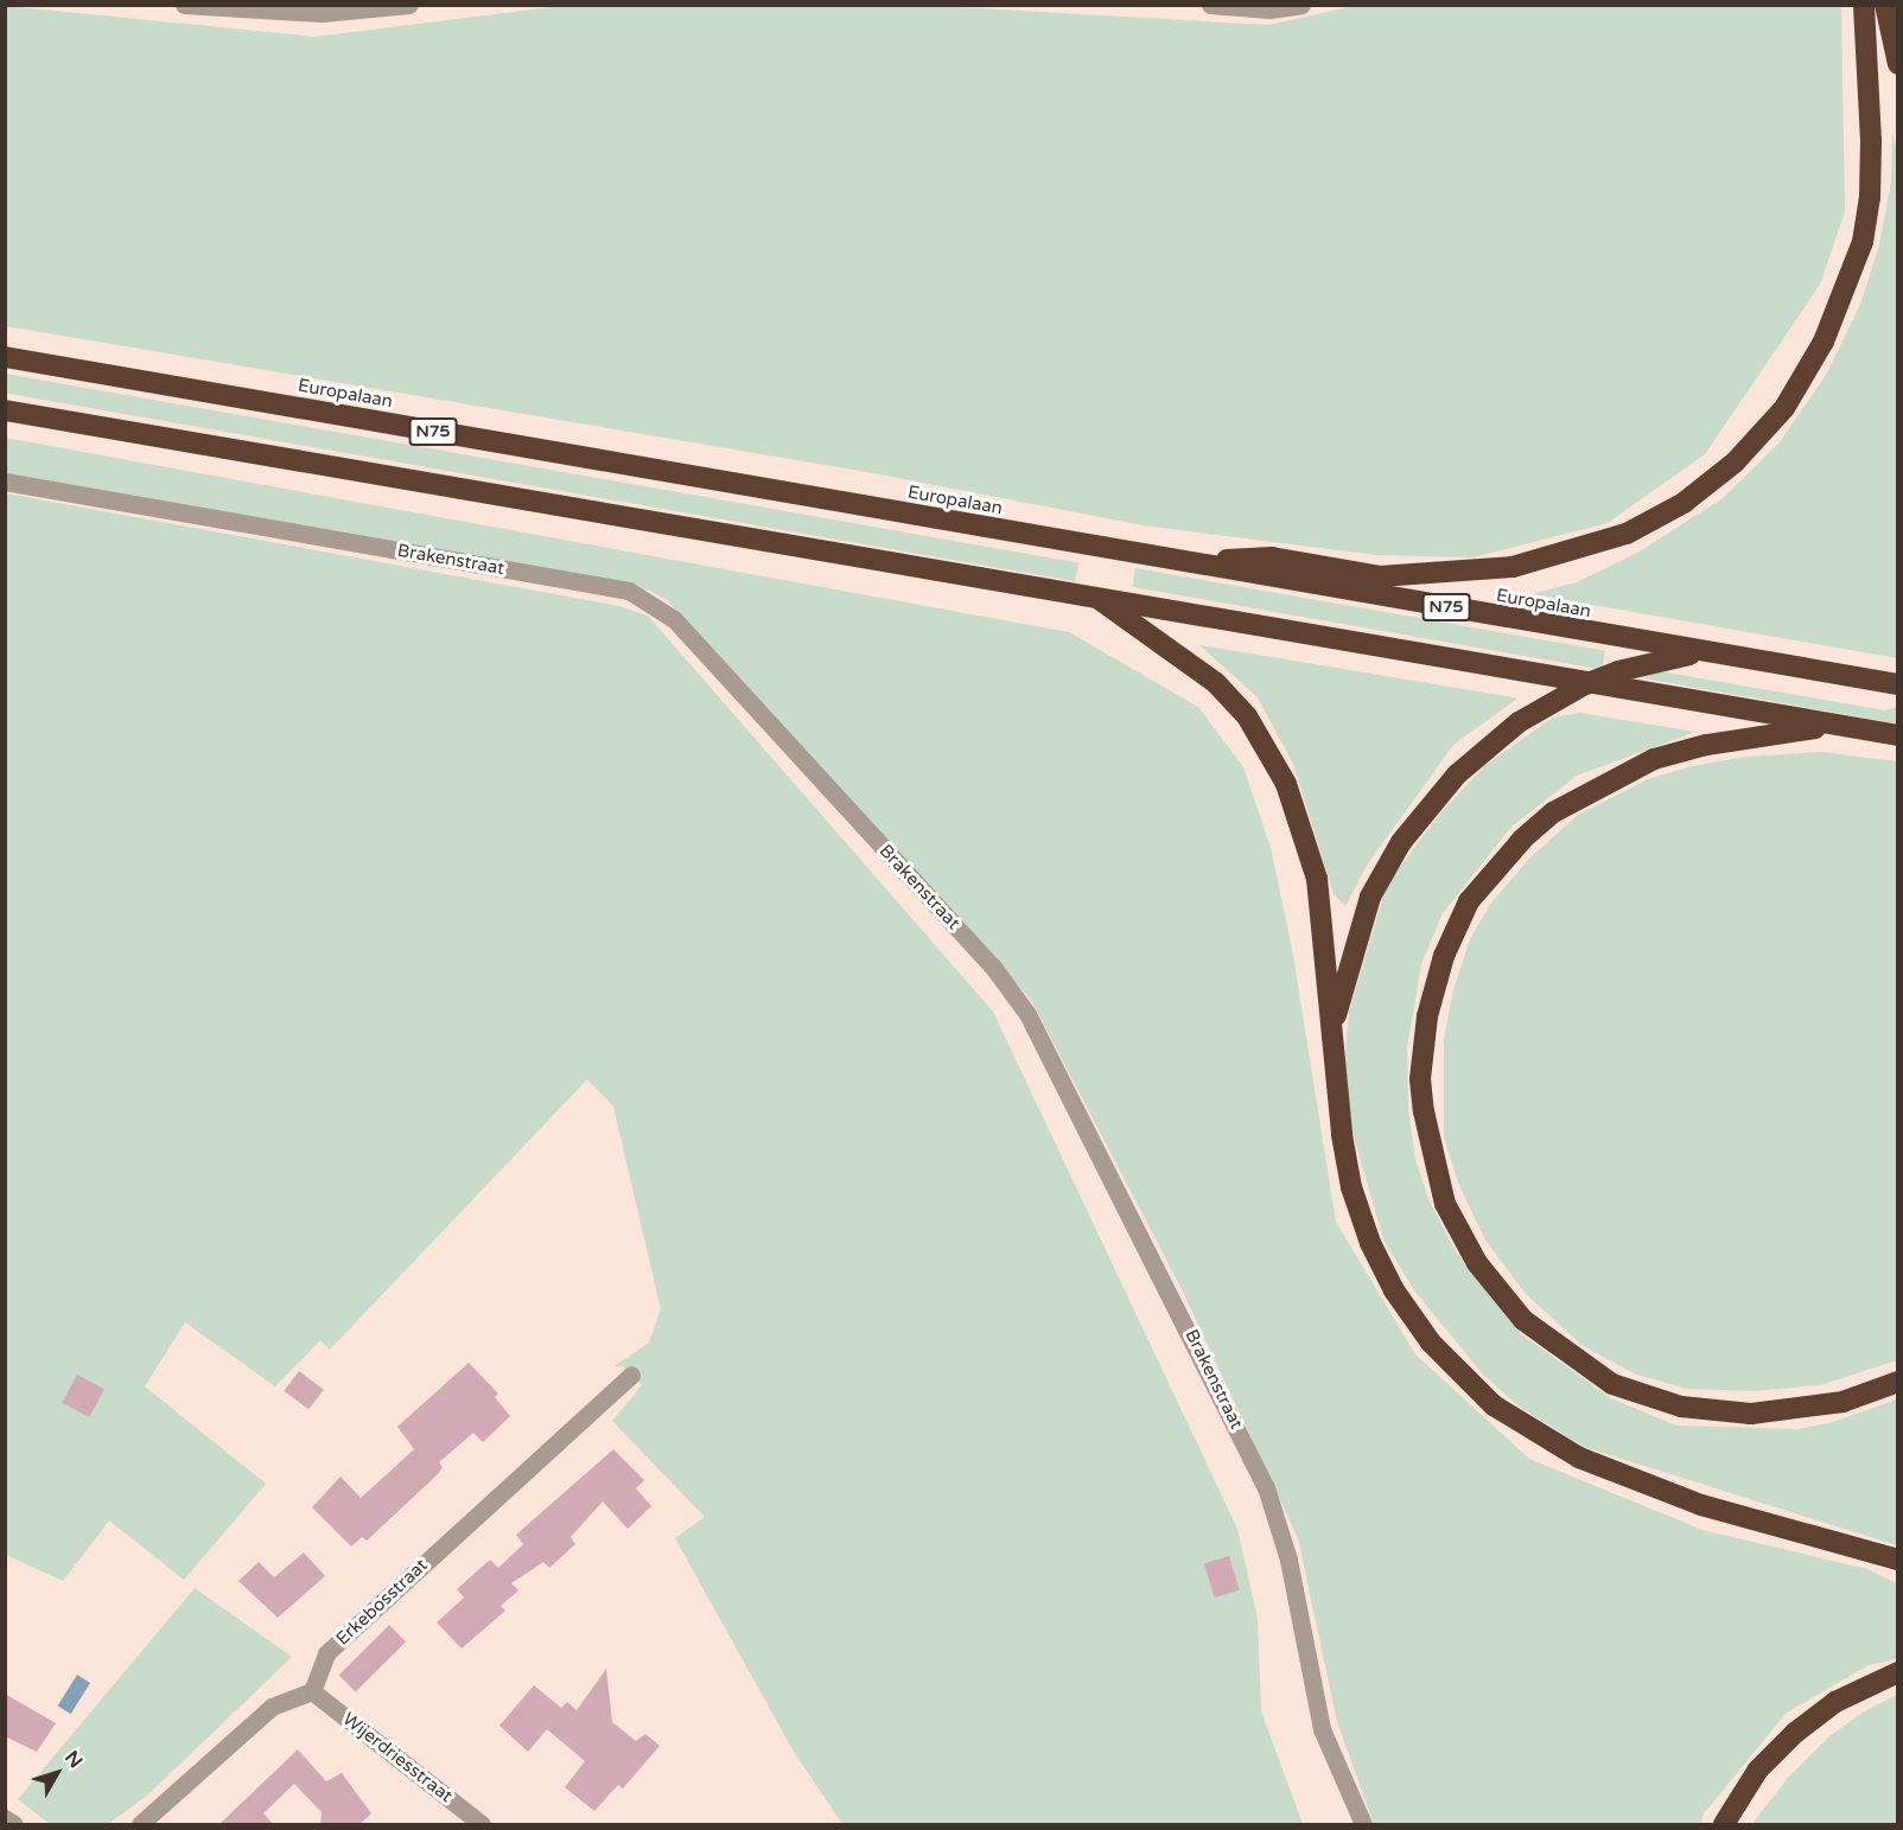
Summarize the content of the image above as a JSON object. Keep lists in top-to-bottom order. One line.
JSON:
{"streets":{"highway":["Europalaan","N75"],"street":["Brakenstraat","Erkebosstraat","Wijerdriesstraat"]},"crossings":[["Erkebosstraat","Wijerdriesstraat"]],"north":"top right"}
